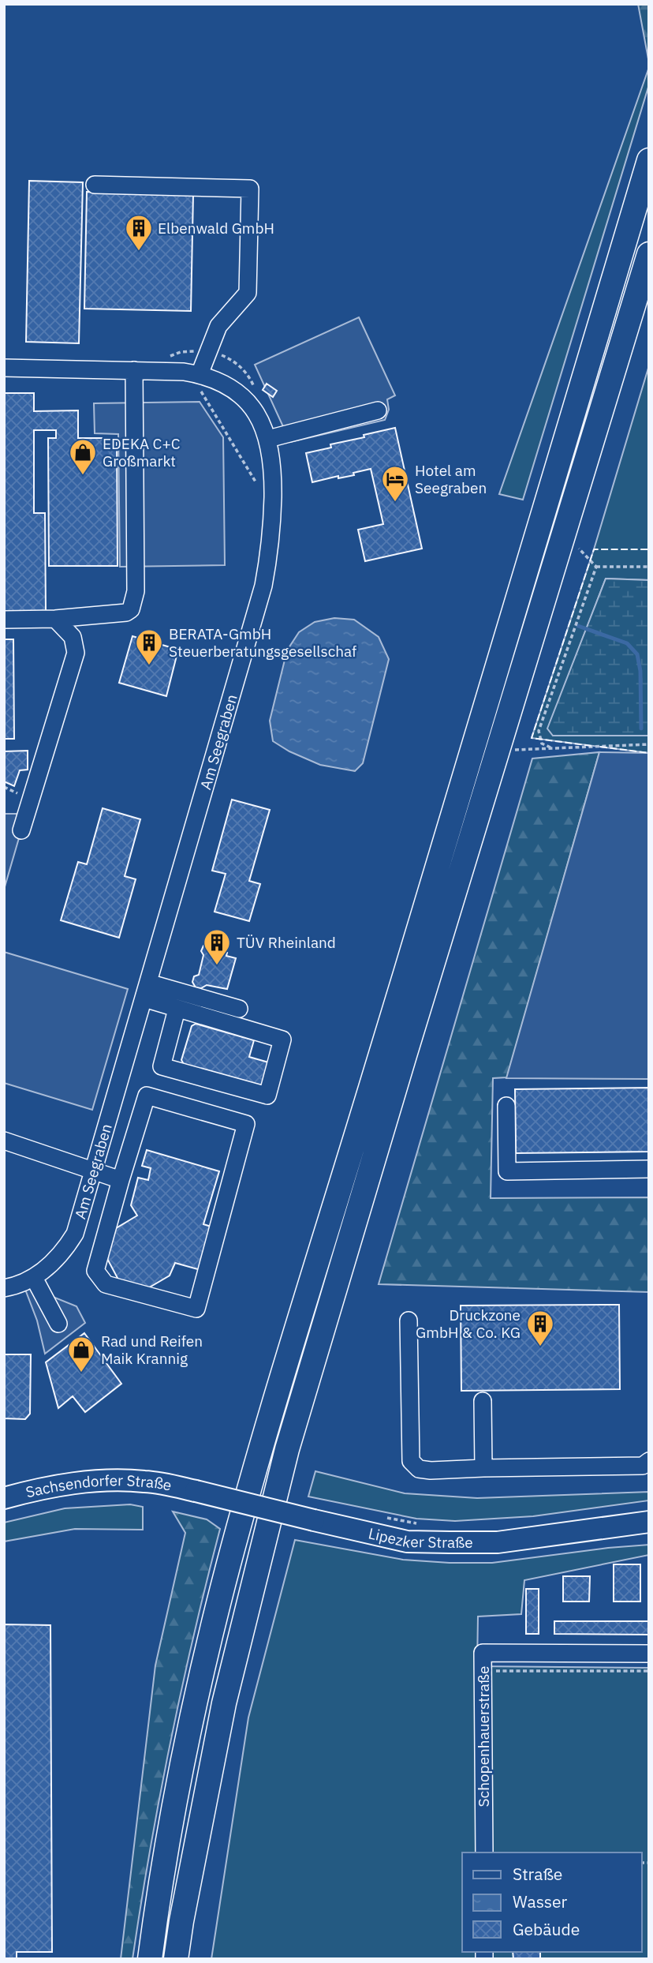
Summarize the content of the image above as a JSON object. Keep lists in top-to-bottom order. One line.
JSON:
{"streets":{"main road":["Sachsendorfer Straße","Lipezker Straße"],"street":["Am Seegraben","Schopenhauerstraße"]},"crossings":[["Sachsendorfer Straße","Lipezker Straße"]],"places":{"building":["Elbenwald GmbH","BERATA-GmbH Steuerberatungsgesellschaf","TÜV Rheinland","Druckzone GmbH & Co. KG"],"shop":["EDEKA C+C Großmarkt","Rad und Reifen Maik Krannig"],"hotel":["Hotel am Seegraben"]},"legend":["Straße","Wasser","Gebäude"]}
